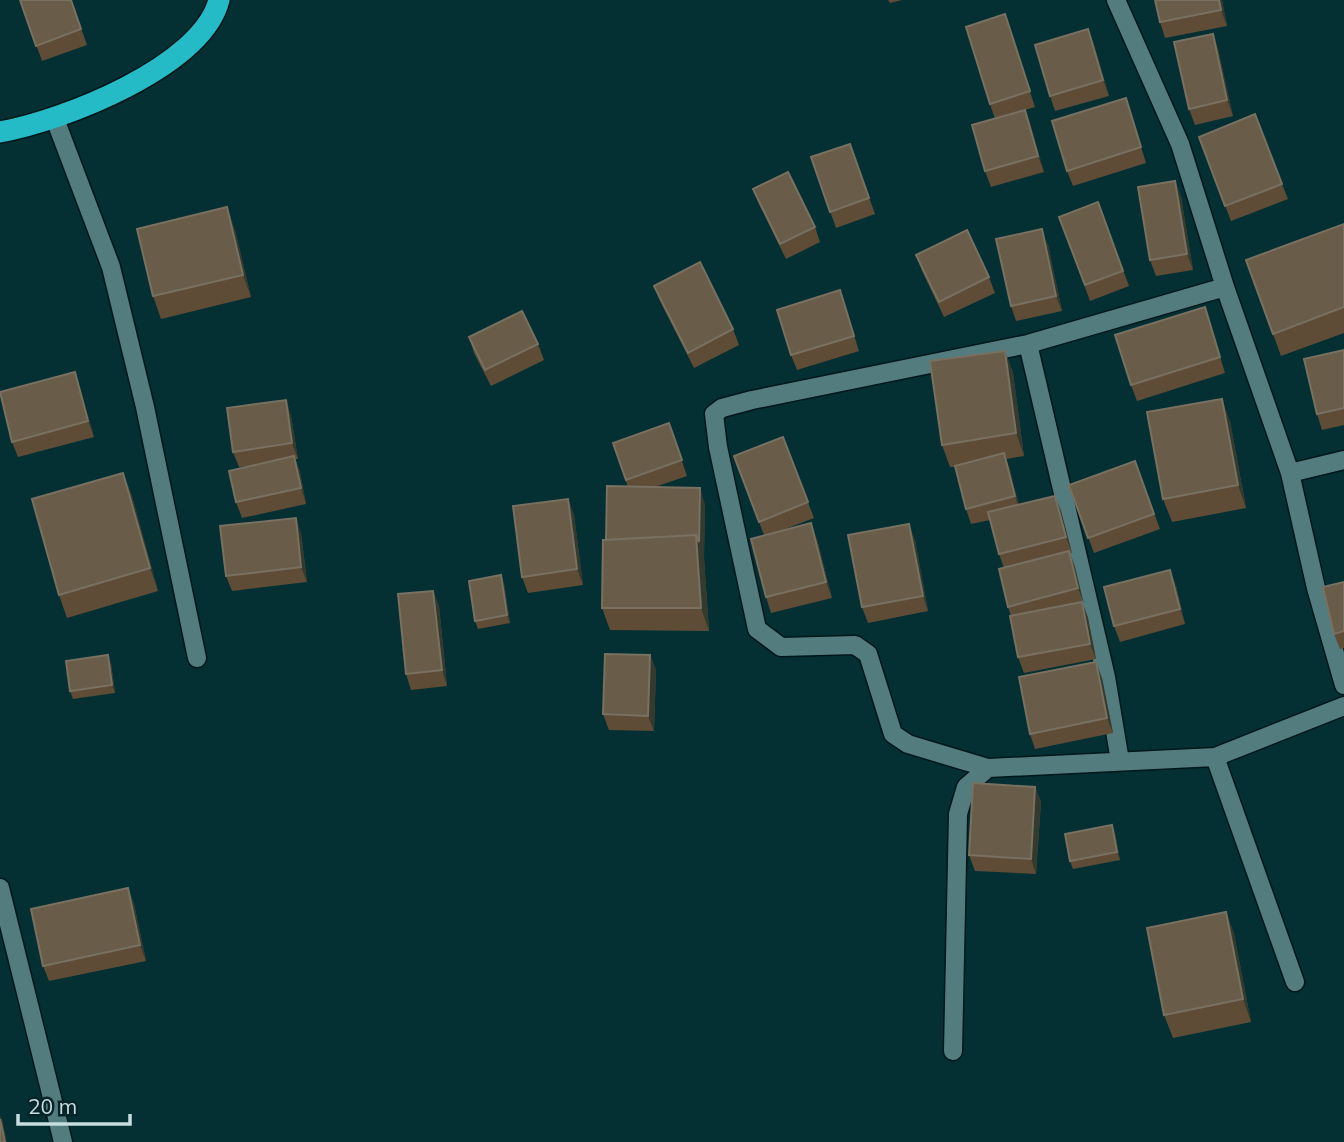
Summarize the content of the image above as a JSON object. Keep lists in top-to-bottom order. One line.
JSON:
{"scale_bar":"20 m"}
